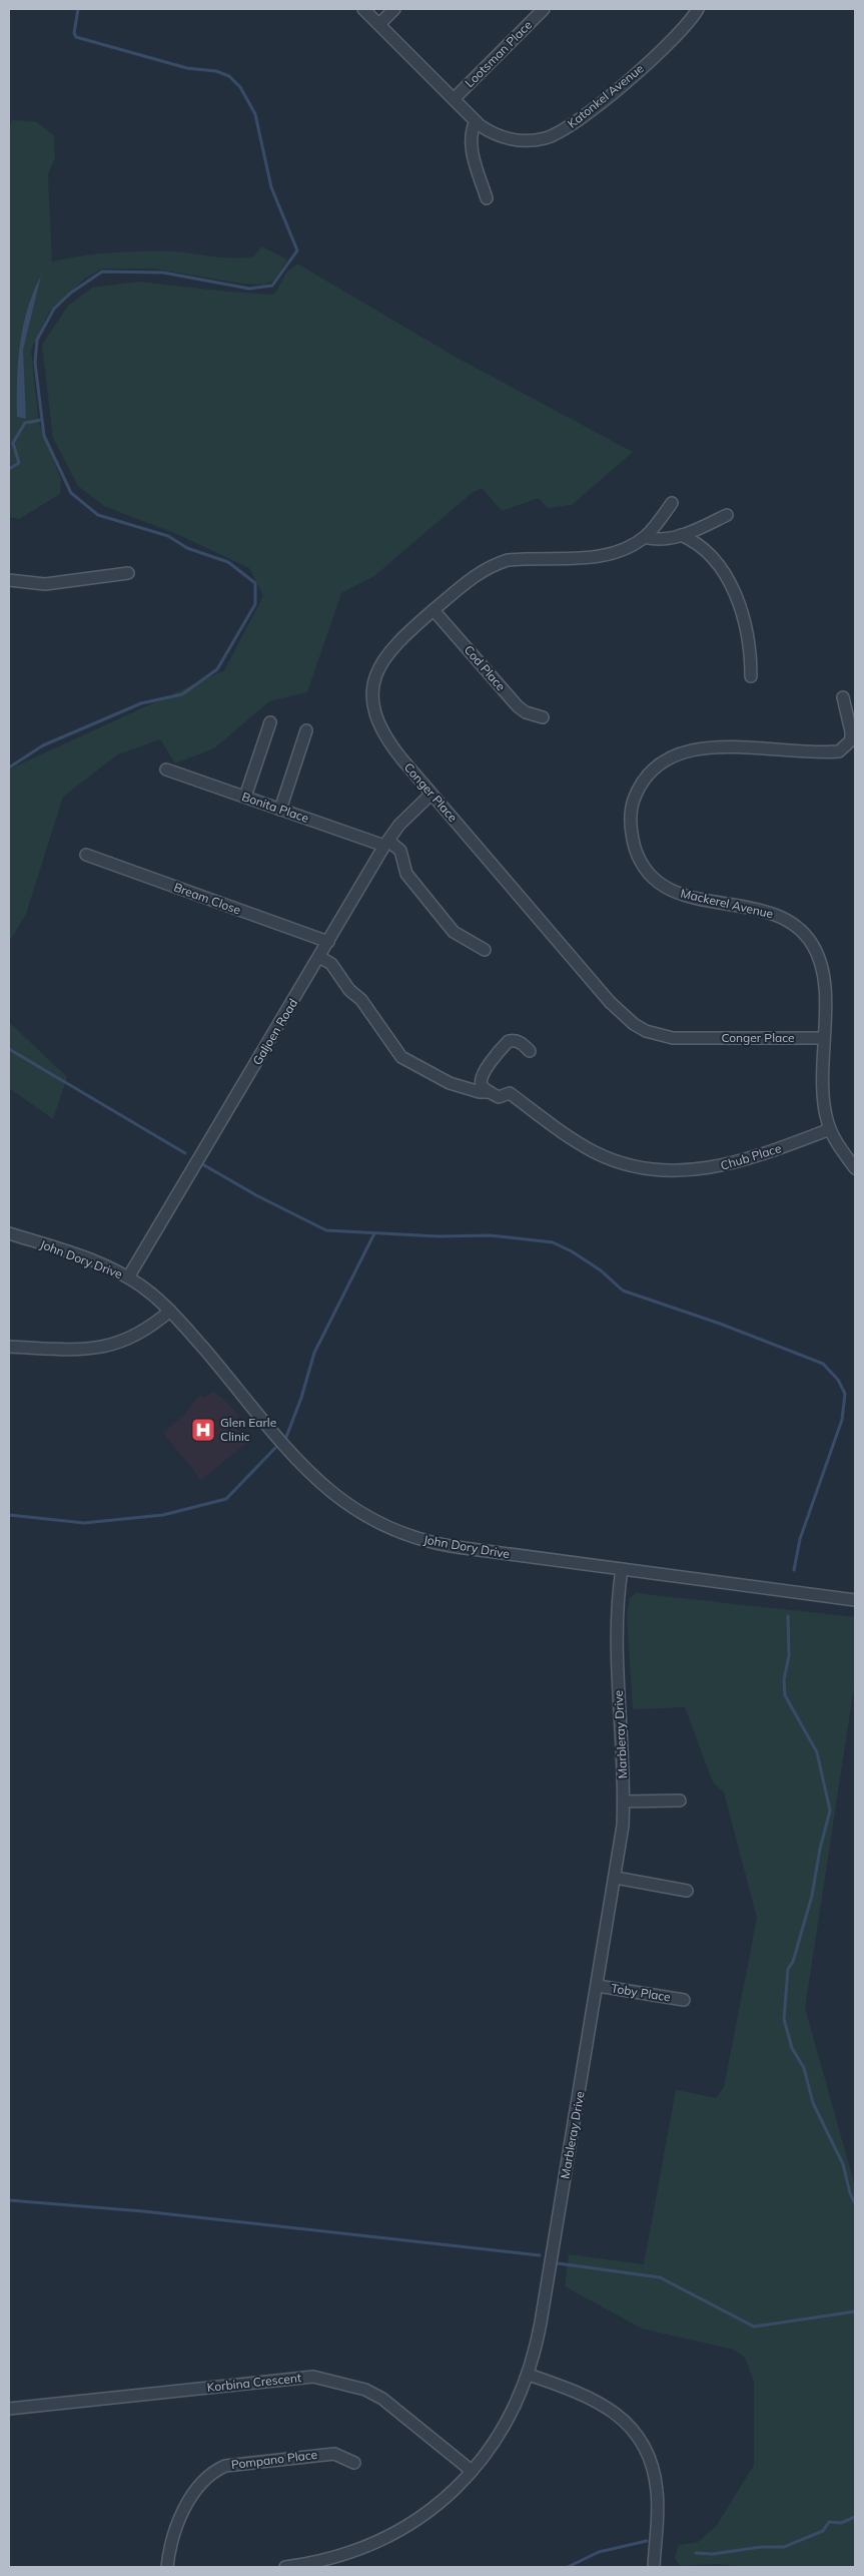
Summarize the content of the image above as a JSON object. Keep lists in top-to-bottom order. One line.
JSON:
{"streets":{"street":["Lootsman Place","Katonkel Avenue","Cod Place","Conger Place","Bonita Place","Bream Close","Mackerel Avenue","Galjoen Road","Chub Place","John Dory Drive","Marbleray Drive","Toby Place","Korbina Crescent","Pompano Place"]},"crossings":[["Lootsman Place","Katonkel Avenue"],["Cod Place","Conger Place"],["Conger Place","Mackerel Avenue"],["Conger Place","Galjoen Road"],["Bonita Place","Galjoen Road"],["Bream Close","Galjoen Road"],["Mackerel Avenue","Chub Place"],["Galjoen Road","John Dory Drive"],["John Dory Drive","Marbleray Drive"],["Marbleray Drive","Toby Place"],["Marbleray Drive","Korbina Crescent"]],"places":{"hospital":["Glen Earle Clinic"]}}
